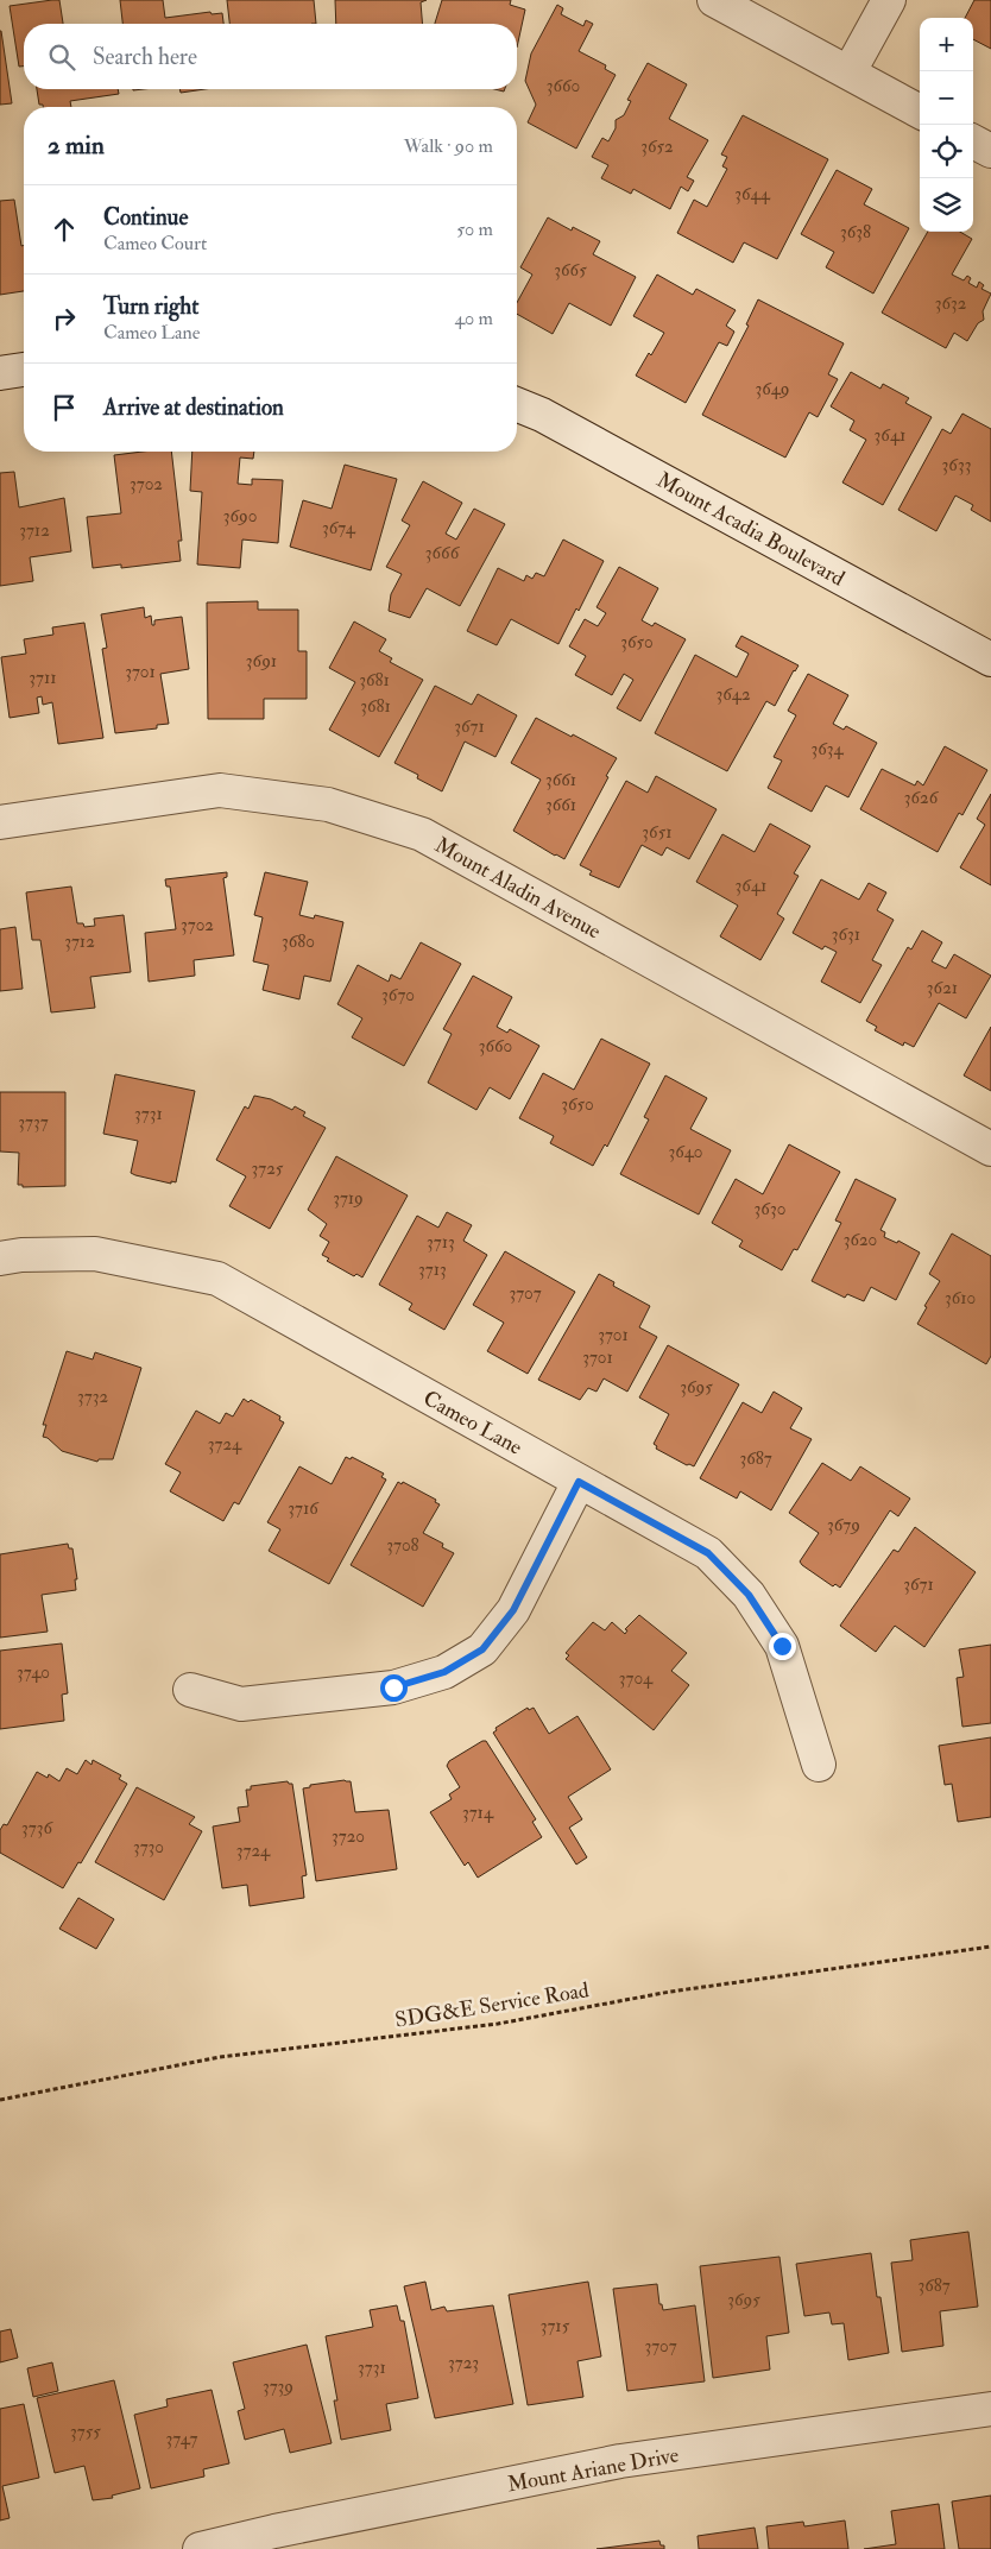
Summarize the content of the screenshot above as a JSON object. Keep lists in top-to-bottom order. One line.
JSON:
{"streets":{"street":["Mount Acadia Boulevard","Mount Aladin Avenue","Cameo Lane","Mount Ariane Drive"],"path":["SDG&E Service Road"]},"house_numbers":["3660","3652","3644","3638","3665","3632","3649","3641","3633","3702","3690","3674","3712","3666","3650","3691","3701","3711","3681","3642","3681","3671","3634","3661","3626","3661","3651","3641","3702","3631","3712","3680","3621","3670","3660","3650","3731","3737","3640","3725","3719","3630","3620","3713","3713","3707","3610","3701","3701","3695","3732","3724","3687","3716","3679","3708","3671","3740","3704","3714","3736","3720","3730","3724","3687","3695","3715","3707","3723","3731","3739","3755","3747"],"page":{"map_buttons":["+","−"],"search":"Search here","heading":["2 min","Walk · 90 m"],"list":[["Continue","Cameo Court","50 m"],["Turn right","Cameo Lane","40 m"],"Arrive at destination"]}}
